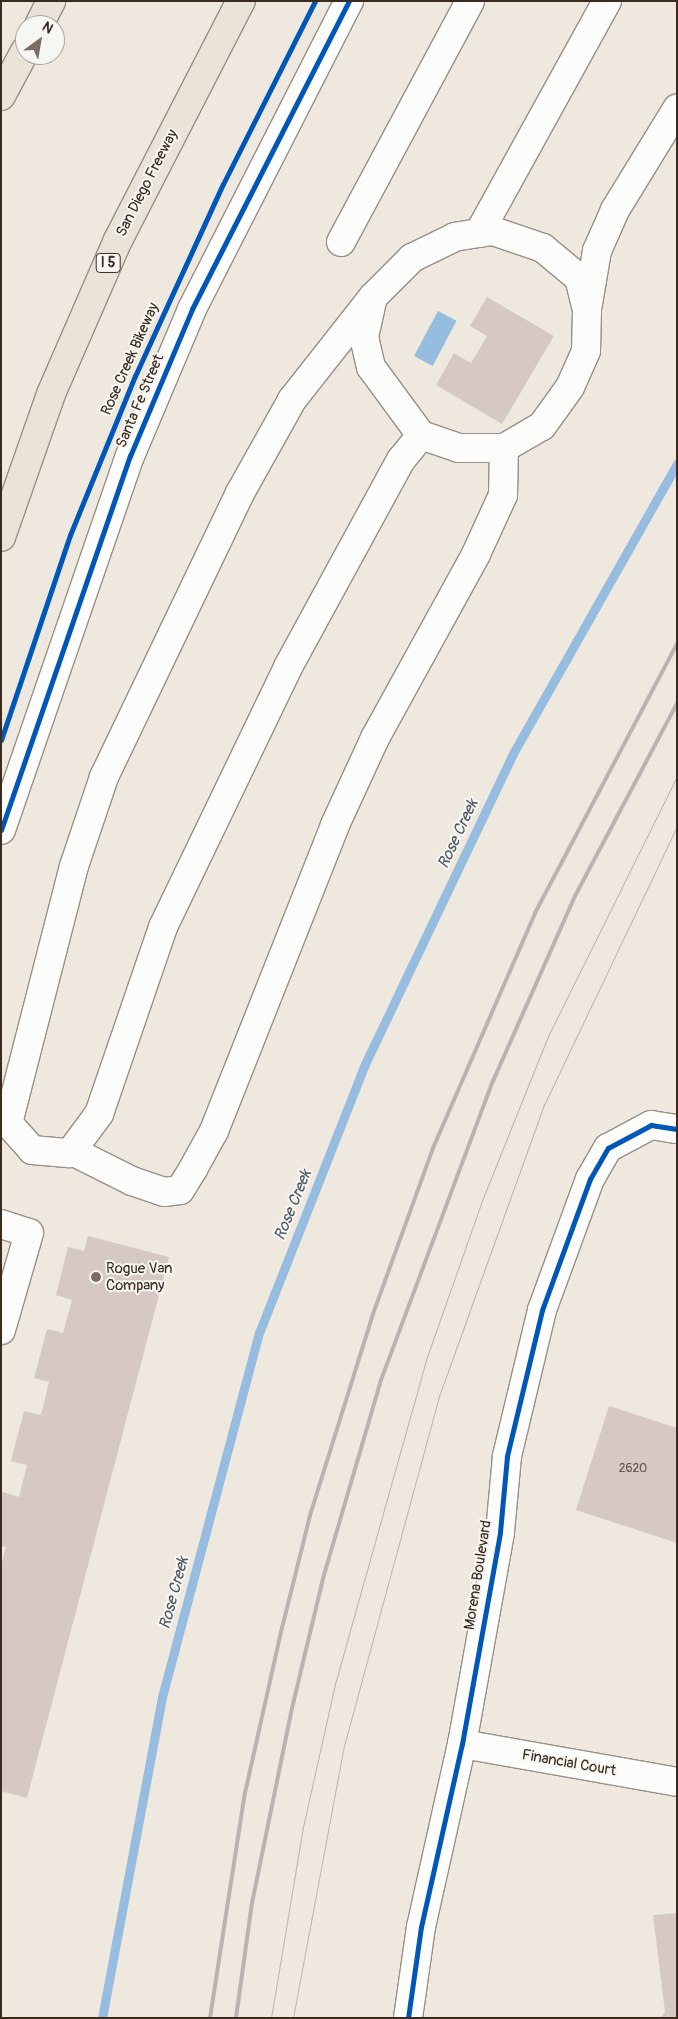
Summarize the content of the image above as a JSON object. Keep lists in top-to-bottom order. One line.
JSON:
{"streets":{"highway":["San Diego Freeway","I 5"],"street":["Santa Fe Street","Morena Boulevard","Financial Court"],"cycle path":["Rose Creek Bikeway"]},"crossings":[["Morena Boulevard","Financial Court"]],"water":["Rose Creek"],"places":["Rogue Van Company"],"house_numbers":["2620"],"north":"top right"}
